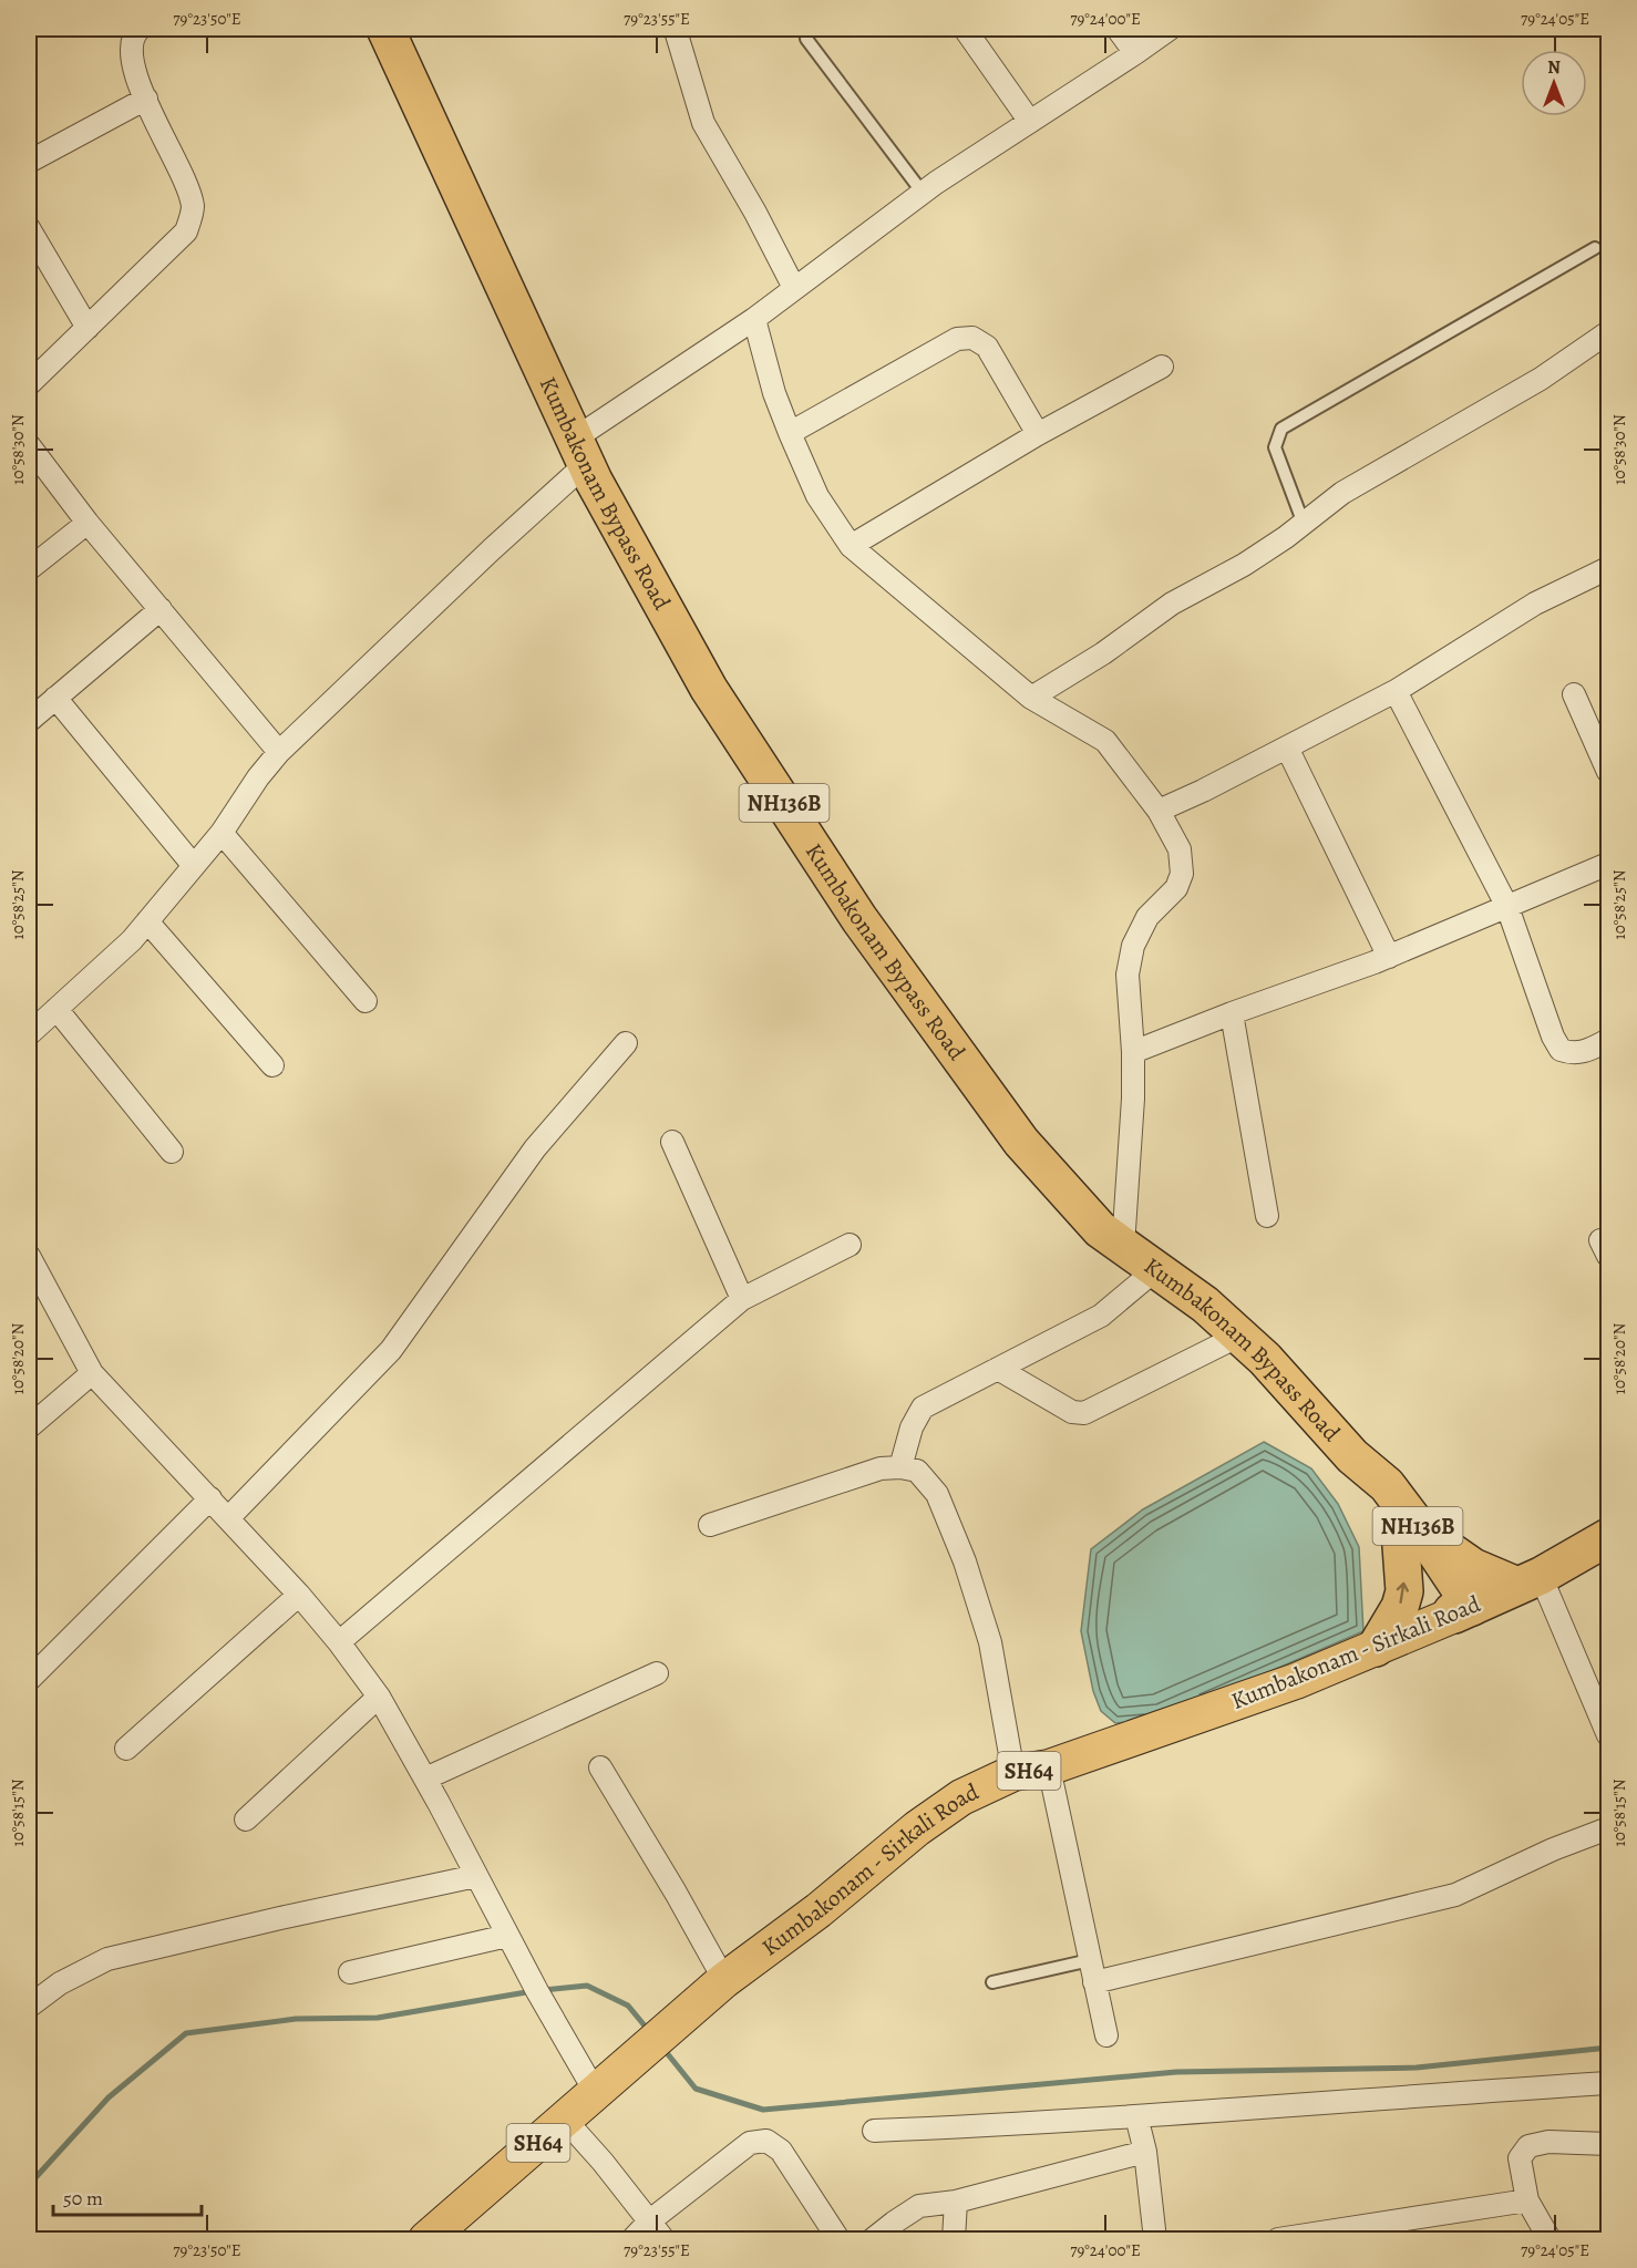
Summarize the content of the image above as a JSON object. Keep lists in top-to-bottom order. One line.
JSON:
{"streets":{"highway":["Kumbakonam Bypass Road","NH136B","Kumbakonam - Sirkali Road"],"main road":["SH64"]},"crossings":[["Kumbakonam Bypass Road","Kumbakonam - Sirkali Road"]],"scale_bar":"50 m","north":"top","coordinates":["79°23'50\"E","79°23'55\"E","79°24'00\"E","79°24'05\"E","10°58'30\"N","10°58'25\"N","10°58'20\"N","10°58'15\"N"]}
